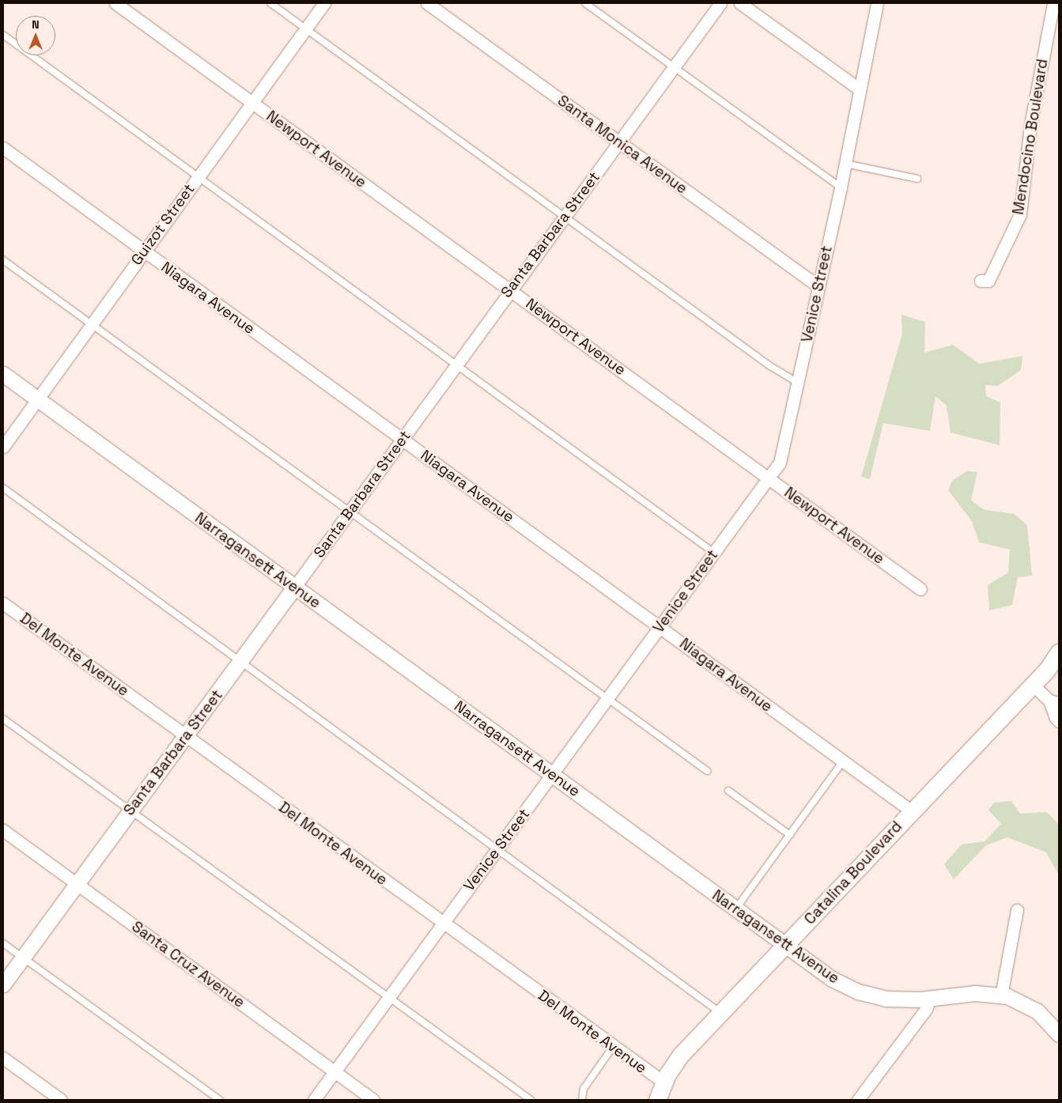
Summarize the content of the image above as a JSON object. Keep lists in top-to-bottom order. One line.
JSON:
{"streets":{"main road":["Catalina Boulevard"],"street":["Mendocino Boulevard","Santa Monica Avenue","Newport Avenue","Guizot Street","Santa Barbara Street","Venice Street","Niagara Avenue","Narragansett Avenue","Del Monte Avenue","Santa Cruz Avenue"]},"crossings":[["Santa Monica Avenue","Santa Barbara Street"],["Santa Monica Avenue","Venice Street"],["Newport Avenue","Guizot Street"],["Newport Avenue","Santa Barbara Street"],["Newport Avenue","Venice Street"],["Guizot Street","Niagara Avenue"],["Guizot Street","Narragansett Avenue"],["Santa Barbara Street","Niagara Avenue"],["Santa Barbara Street","Narragansett Avenue"],["Santa Barbara Street","Del Monte Avenue"],["Santa Barbara Street","Santa Cruz Avenue"],["Venice Street","Niagara Avenue"],["Venice Street","Narragansett Avenue"],["Venice Street","Del Monte Avenue"],["Venice Street","Santa Cruz Avenue"],["Niagara Avenue","Catalina Boulevard"],["Narragansett Avenue","Catalina Boulevard"],["Del Monte Avenue","Catalina Boulevard"]],"north":"top"}
